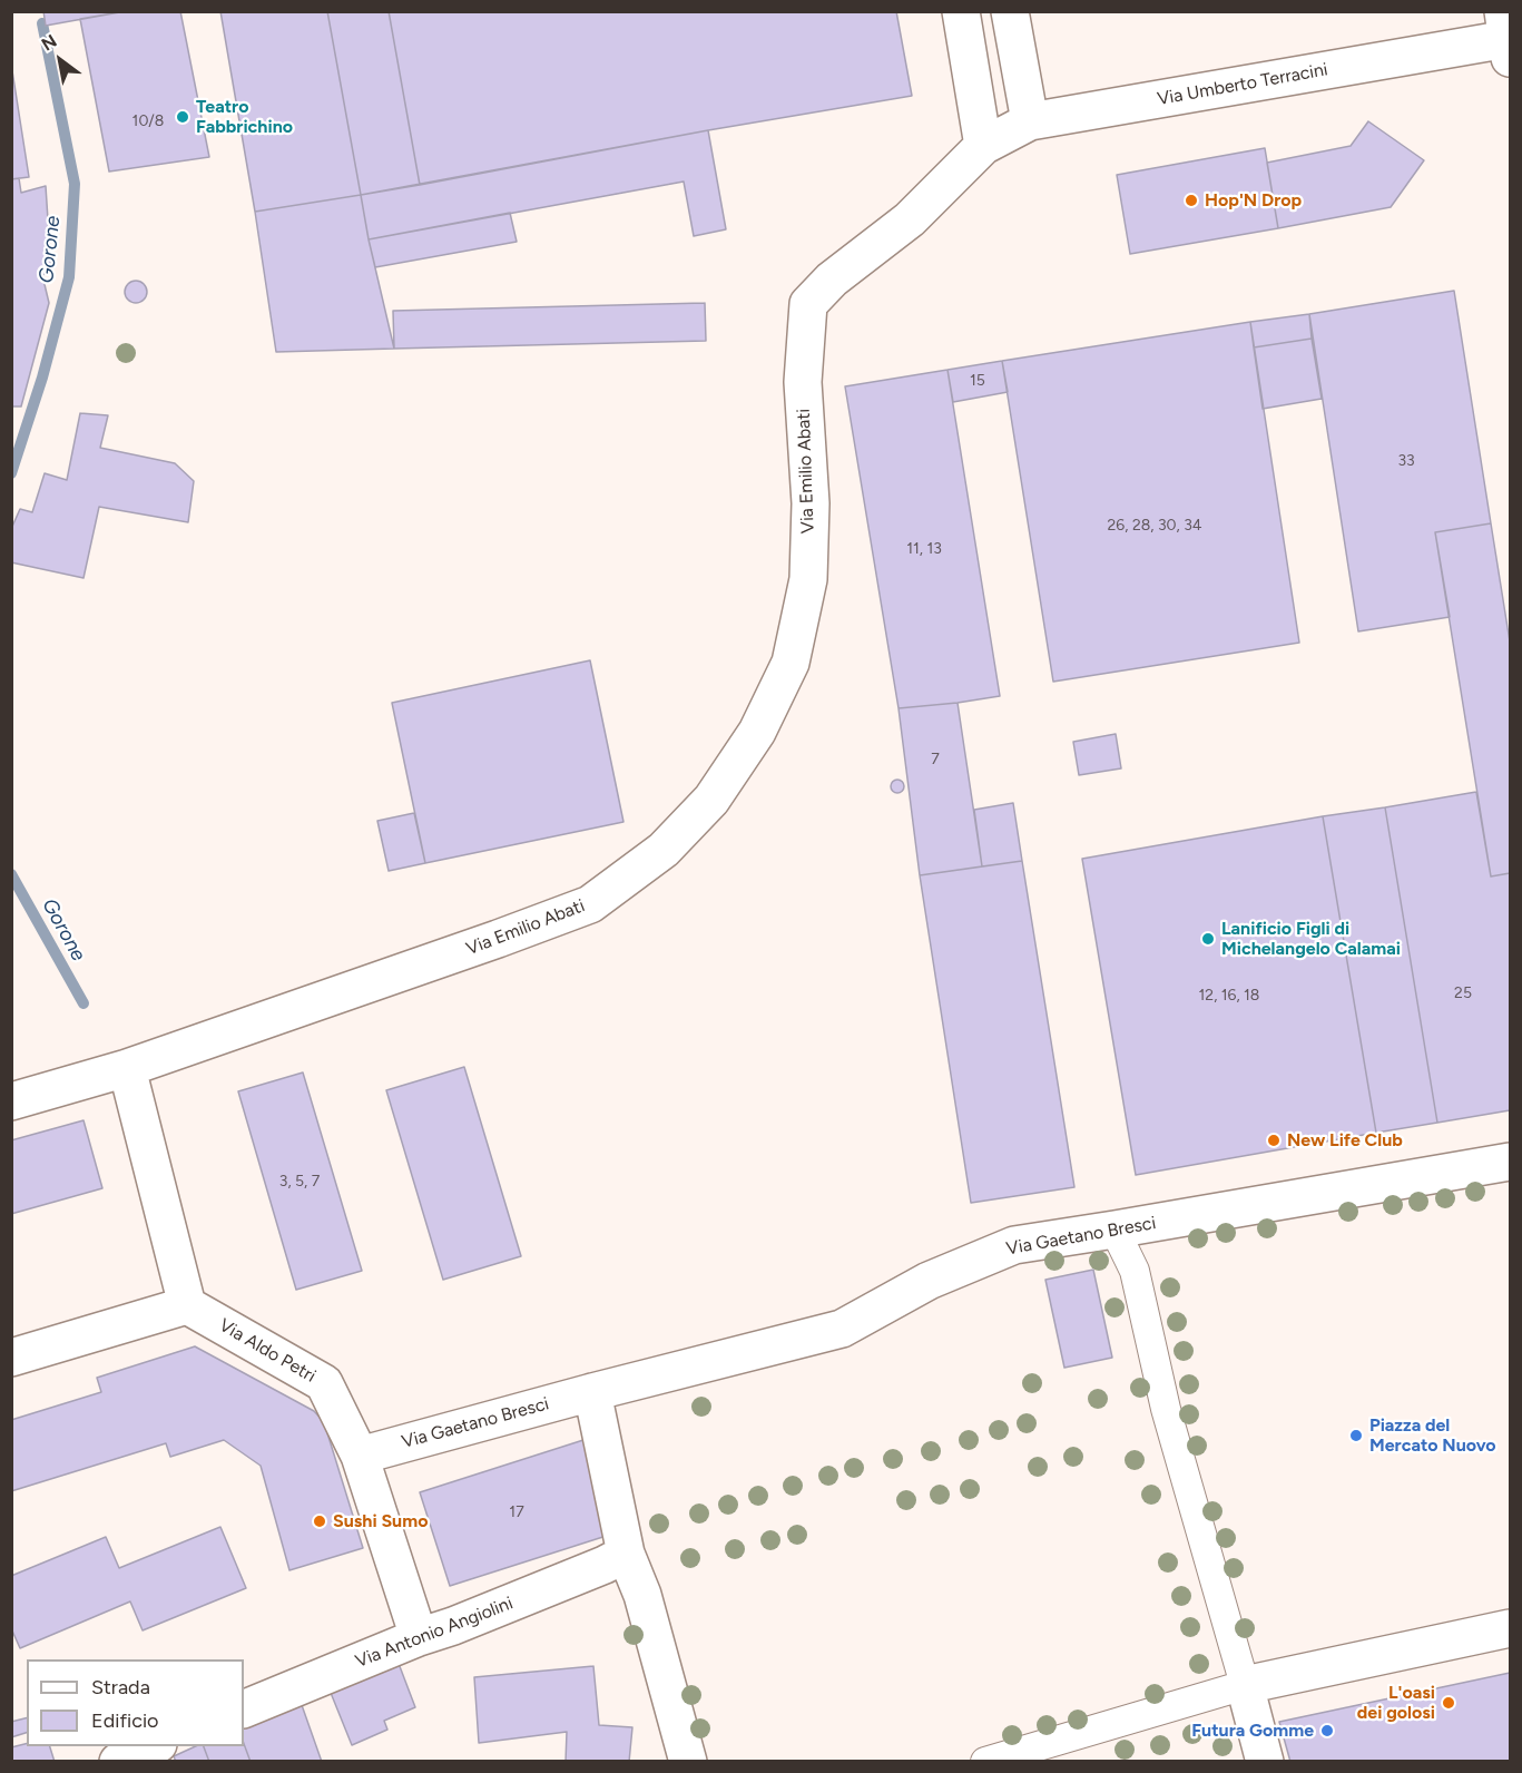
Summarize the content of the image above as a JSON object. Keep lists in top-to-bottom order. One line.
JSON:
{"streets":{"street":["Via Umberto Terracini","Via Emilio Abati","Via Gaetano Bresci","Via Aldo Petri","Via Antonio Angiolini"]},"crossings":[["Via Umberto Terracini","Via Emilio Abati"],["Via Gaetano Bresci","Via Aldo Petri"],["Via Aldo Petri","Via Antonio Angiolini"]],"water":["Gorone"],"places":["Teatro Fabbrichino","Hop'N Drop","Lanificio Figli di Michelangelo Calamai","New Life Club","Piazza del Mercato Nuovo","Sushi Sumo","L'oasi dei golosi","Futura Gomme"],"house_numbers":["10/8","15","33","26, 28, 30, 34","11, 13","7","25","12, 16, 18","3, 5, 7","17"],"legend":["Strada","Edificio"],"north":"top left"}
